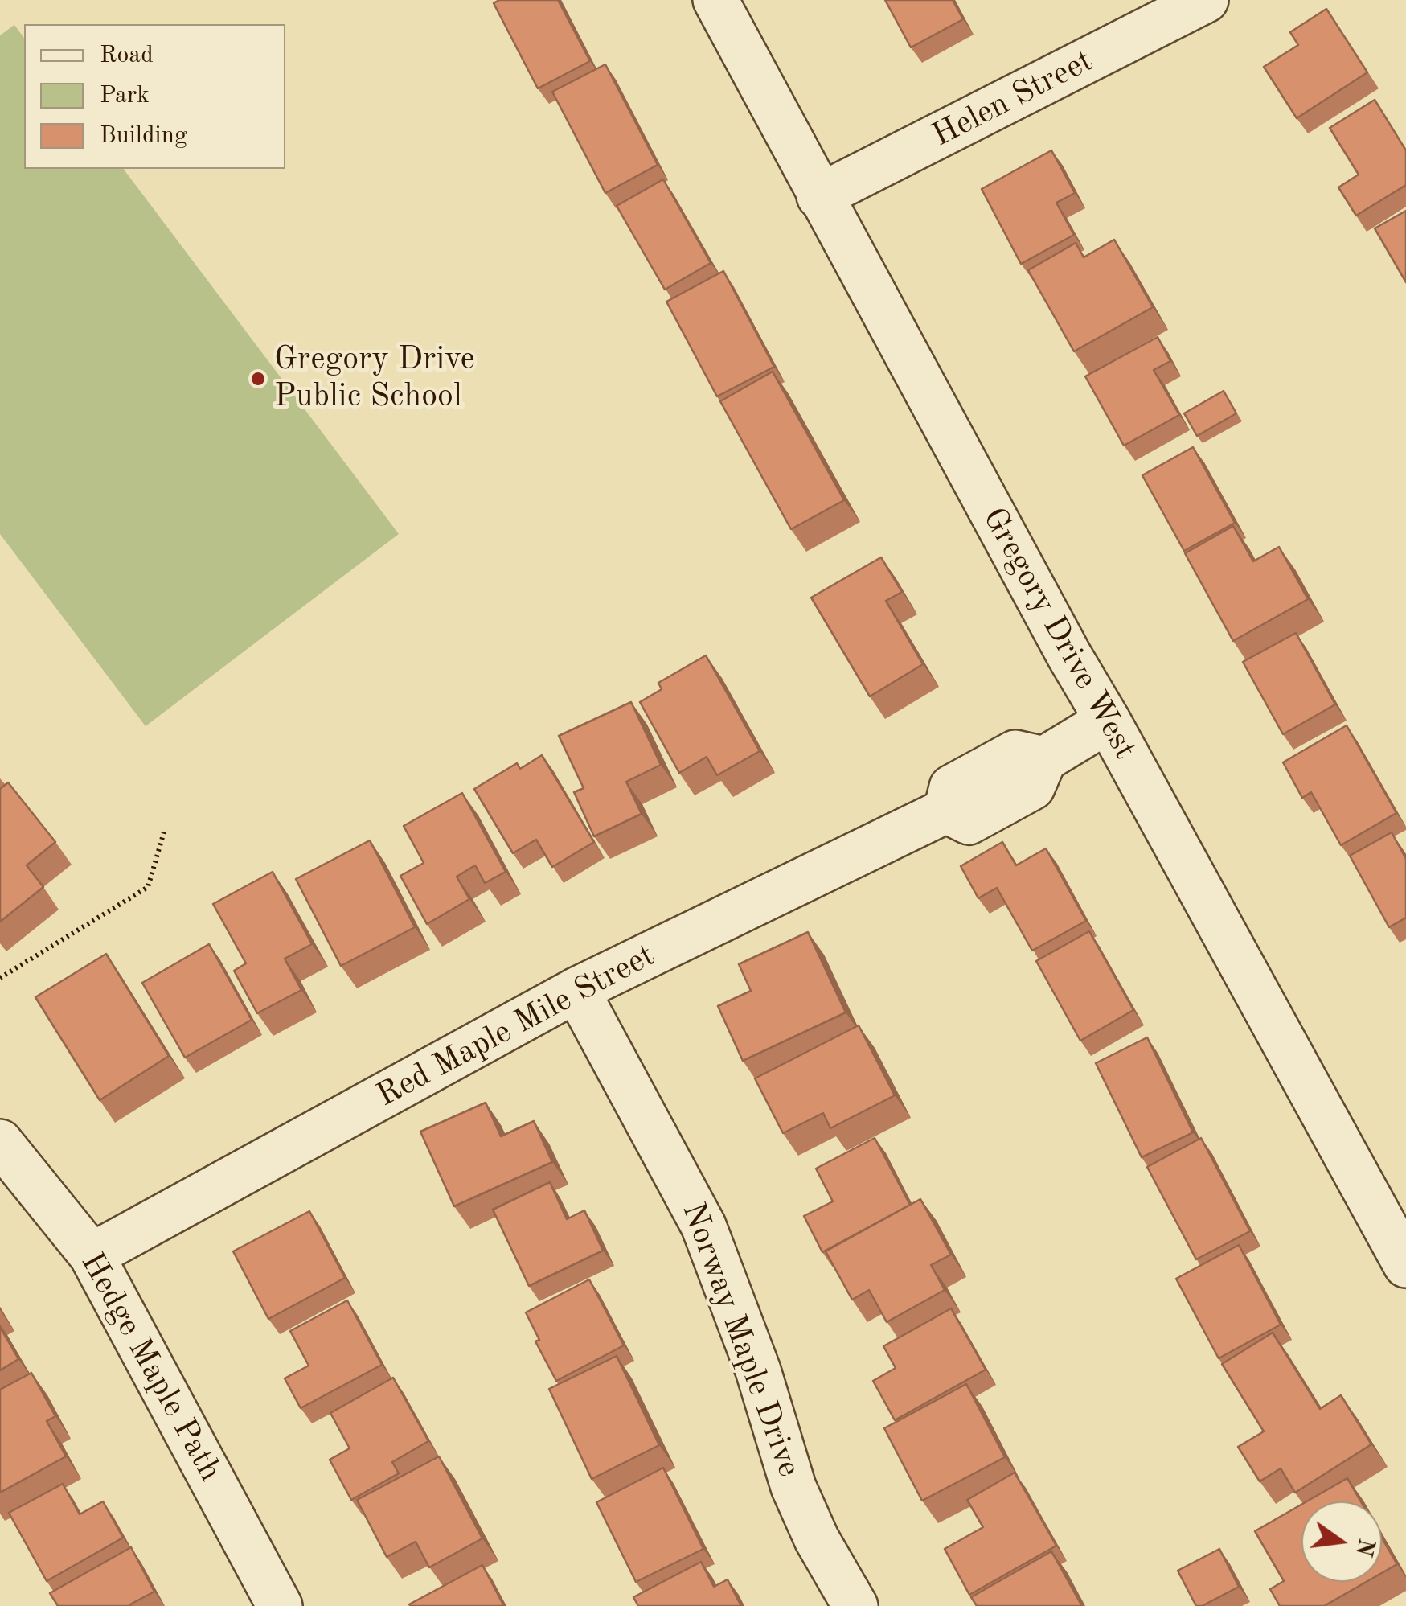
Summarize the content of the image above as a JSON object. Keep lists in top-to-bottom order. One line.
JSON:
{"streets":{"street":["Helen Street","Gregory Drive West","Red Maple Mile Street","Norway Maple Drive","Hedge Maple Path"]},"crossings":[["Helen Street","Gregory Drive West"],["Gregory Drive West","Red Maple Mile Street"],["Red Maple Mile Street","Norway Maple Drive"],["Red Maple Mile Street","Hedge Maple Path"]],"places":["Gregory Drive Public School"],"legend":["Road","Park","Building"],"north":"right"}
